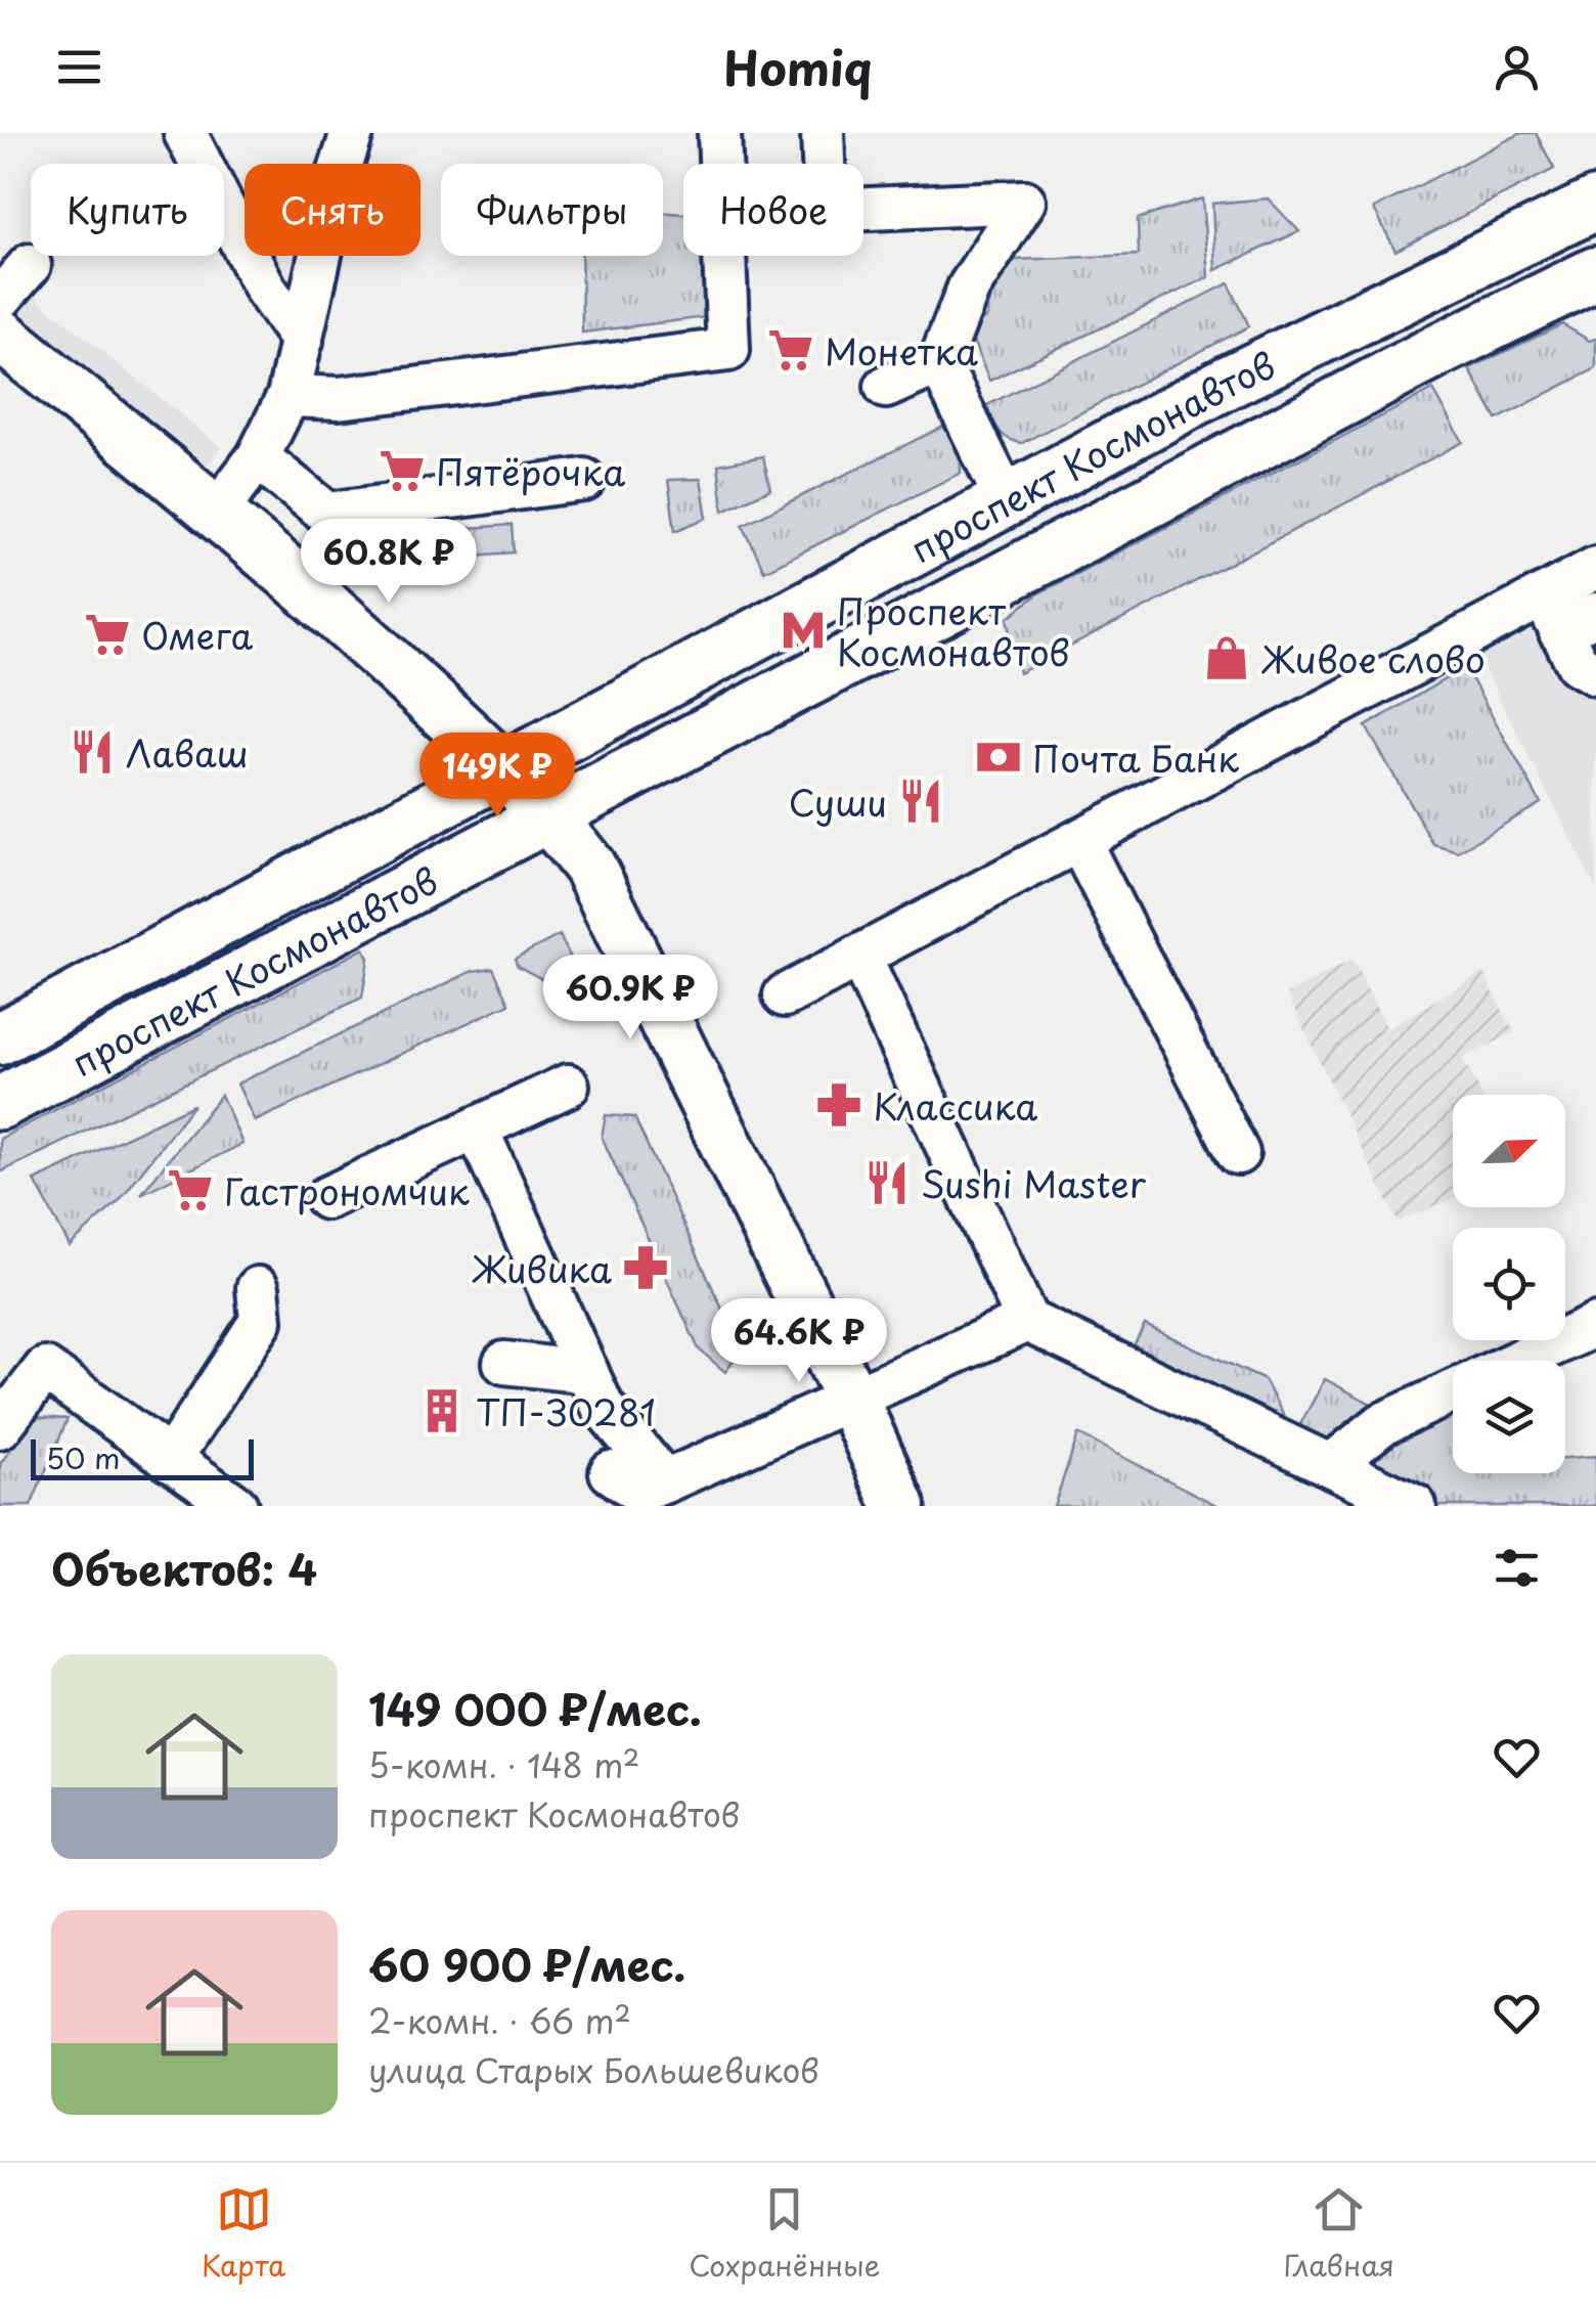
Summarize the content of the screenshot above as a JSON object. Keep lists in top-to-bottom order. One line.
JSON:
{"streets":{"main road":["проспект Космонавтов"]},"places":{"supermarket":["Монетка","Пятёрочка","Омега","Гастрономчик"],"metro station":["Проспект Космонавтов"],"shop":["Живое слово"],"restaurant":["Лаваш","Суши","Sushi Master"],"bank":["Почта Банк"],"pharmacy":["Классика","Живика"],"building":["ТП-30281"]},"scale_bar":"50 m","north":"top right","page":{"header":"Homiq","chip":["Купить","Снять","Фильтры","Новое"],"price":["60.8K ₽","149K ₽","60.9K ₽","64.6K ₽"],"scale":"50 m","heading":"Объектов: 4","list":[{"name":"149 000 ₽/мес.","note":"5-комн. · 148 m² · проспект Космонавтов"},{"name":"60 900 ₽/мес.","note":"2-комн. · 66 m² · улица Старых Большевиков"}],"tabs":["Карта","Сохранённые","Главная"]}}
